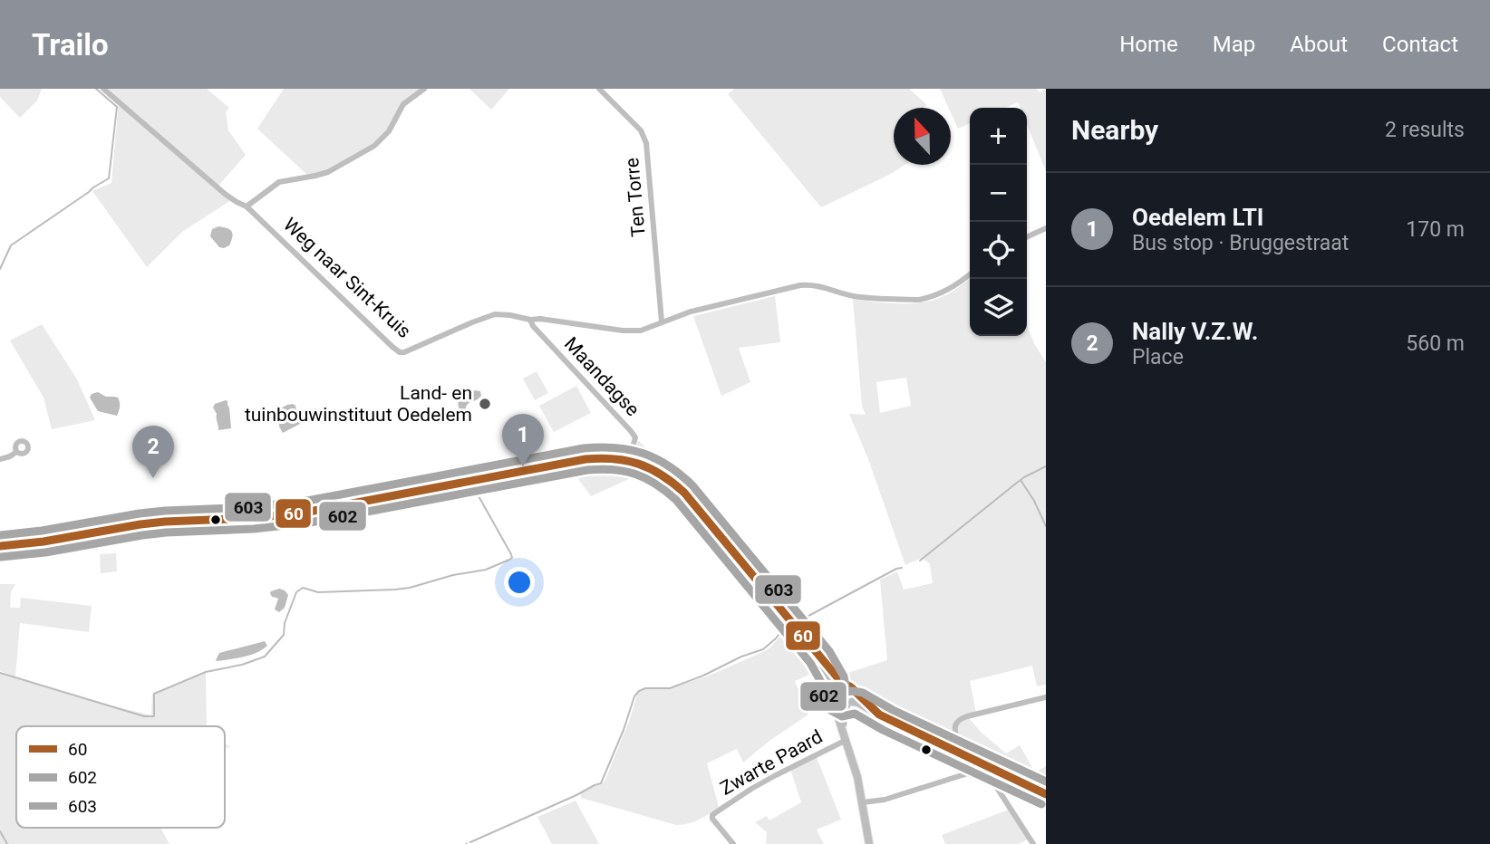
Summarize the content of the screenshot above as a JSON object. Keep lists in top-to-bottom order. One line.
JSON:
{"streets":{"street":["Ten Torre","Weg naar Sint-Kruis","Maandagse","Zwarte Paard"]},"crossings":[["Ten Torre","Weg naar Sint-Kruis"],["Weg naar Sint-Kruis","Maandagse"]],"places":["Land- en tuinbouwinstituut Oedelem"],"lines":["transit line 603","transit line 60","transit line 602"],"legend":["60","602","603"],"north":"top","page":{"header":"Trailo","nav":["Home","Map","About","Contact"],"heading":["Nearby","2 results"],"map_buttons":["+","−"],"list":[{"mark":"1","name":"Oedelem LTI","note":"Bus stop · Bruggestraat","value":"170 m"},{"mark":"2","name":"Nally V.Z.W.","note":"Place","value":"560 m"}],"pins":["1","2"]}}
